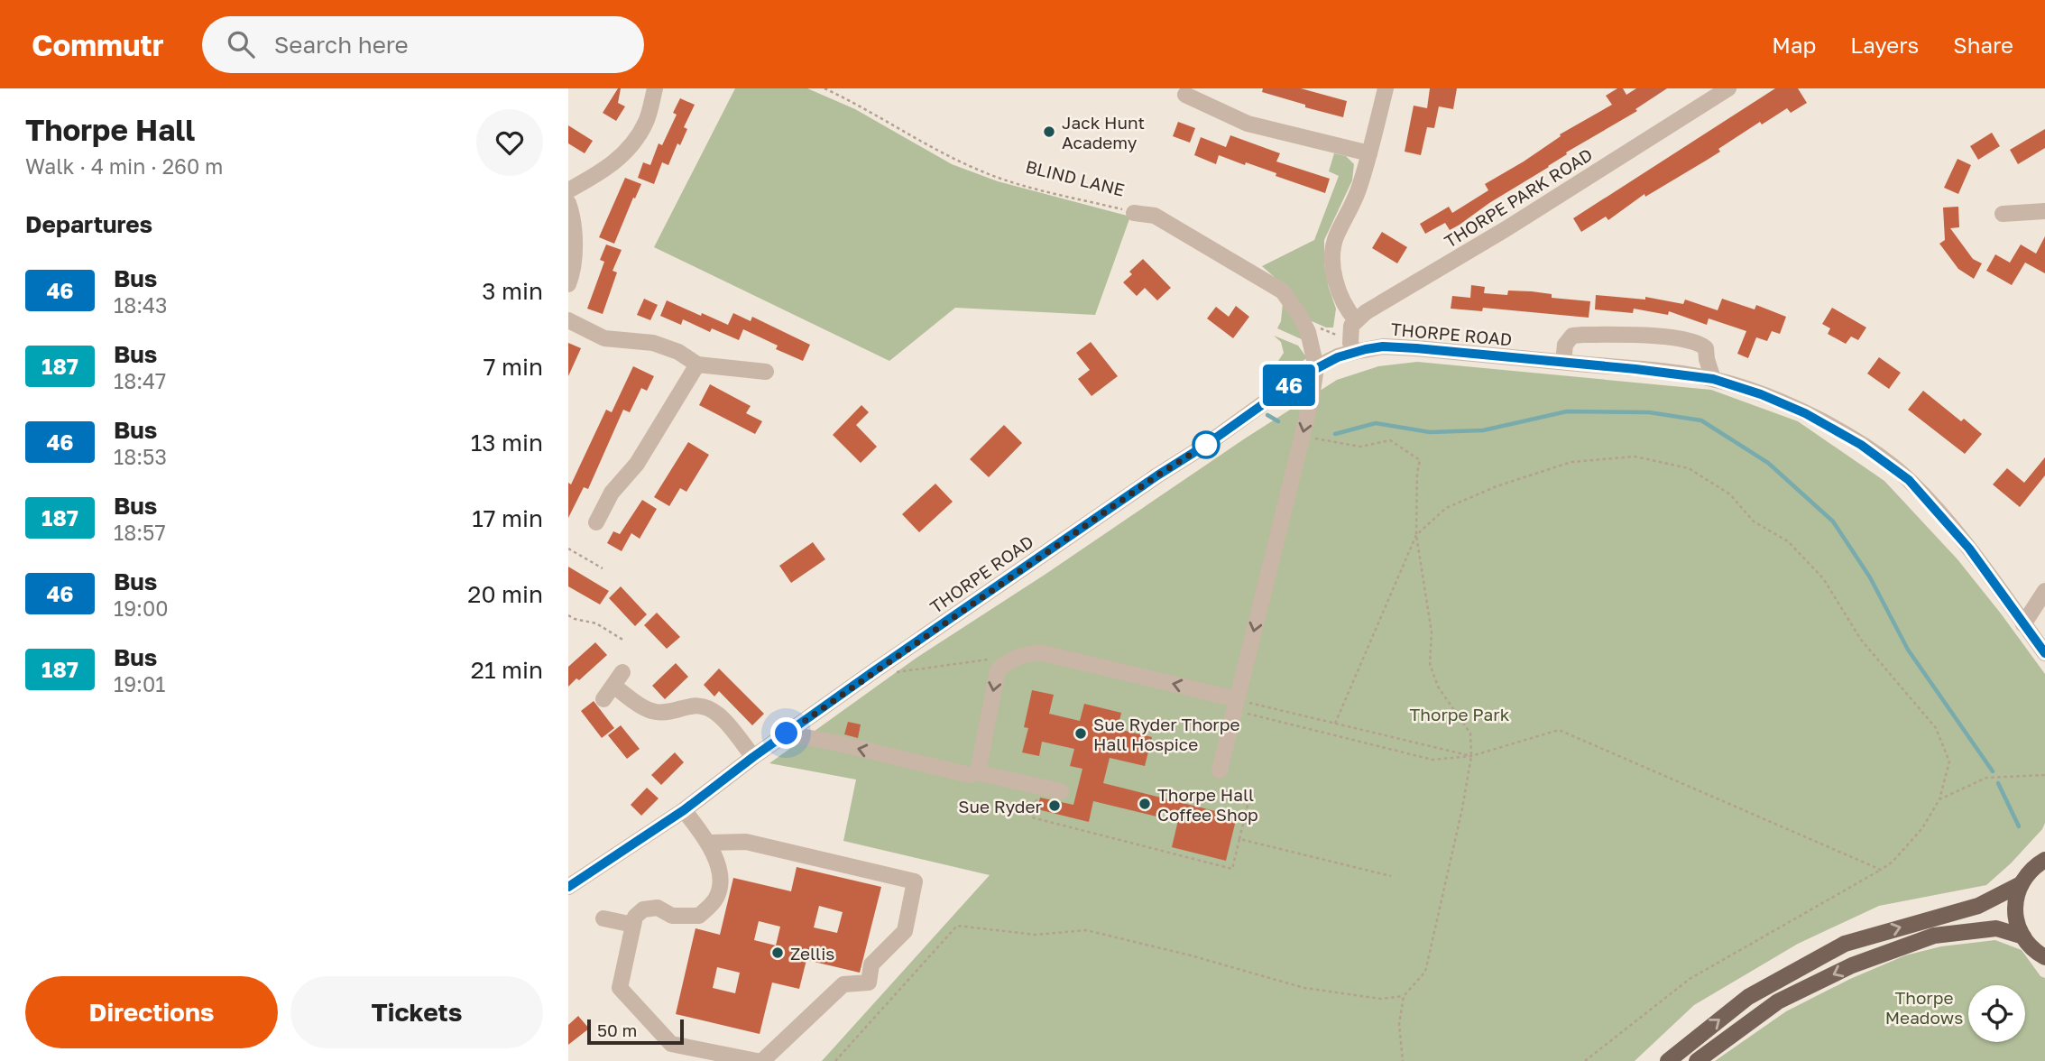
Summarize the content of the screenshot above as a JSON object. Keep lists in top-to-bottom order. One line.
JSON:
{"streets":{"street":["BLIND LANE","THORPE PARK ROAD","THORPE ROAD"]},"crossings":[["BLIND LANE","THORPE ROAD"]],"parks":["Thorpe Park","Thorpe Meadows"],"places":["Jack Hunt Academy","Sue Ryder Thorpe Hall Hospice","Thorpe Hall Coffee Shop","Sue Ryder","Zellis"],"lines":["bus line 46"],"scale_bar":"50 m","page":{"header":"Commutr","search":"Search here","nav":["Map","Layers","Share"],"heading":[["Thorpe Hall","Walk · 4 min · 260 m"],"Departures"],"on_map":"46","list":[{"mark":"46","name":"Bus","note":"18:43","value":"3 min"},{"mark":"187","name":"Bus","note":"18:47","value":"7 min"},{"mark":"46","name":"Bus","note":"18:53","value":"13 min"},{"mark":"187","name":"Bus","note":"18:57","value":"17 min"},{"mark":"46","name":"Bus","note":"19:00","value":"20 min"},{"mark":"187","name":"Bus","note":"19:01","value":"21 min"}],"buttons":["Directions","Tickets"],"scale":"50 m"}}
